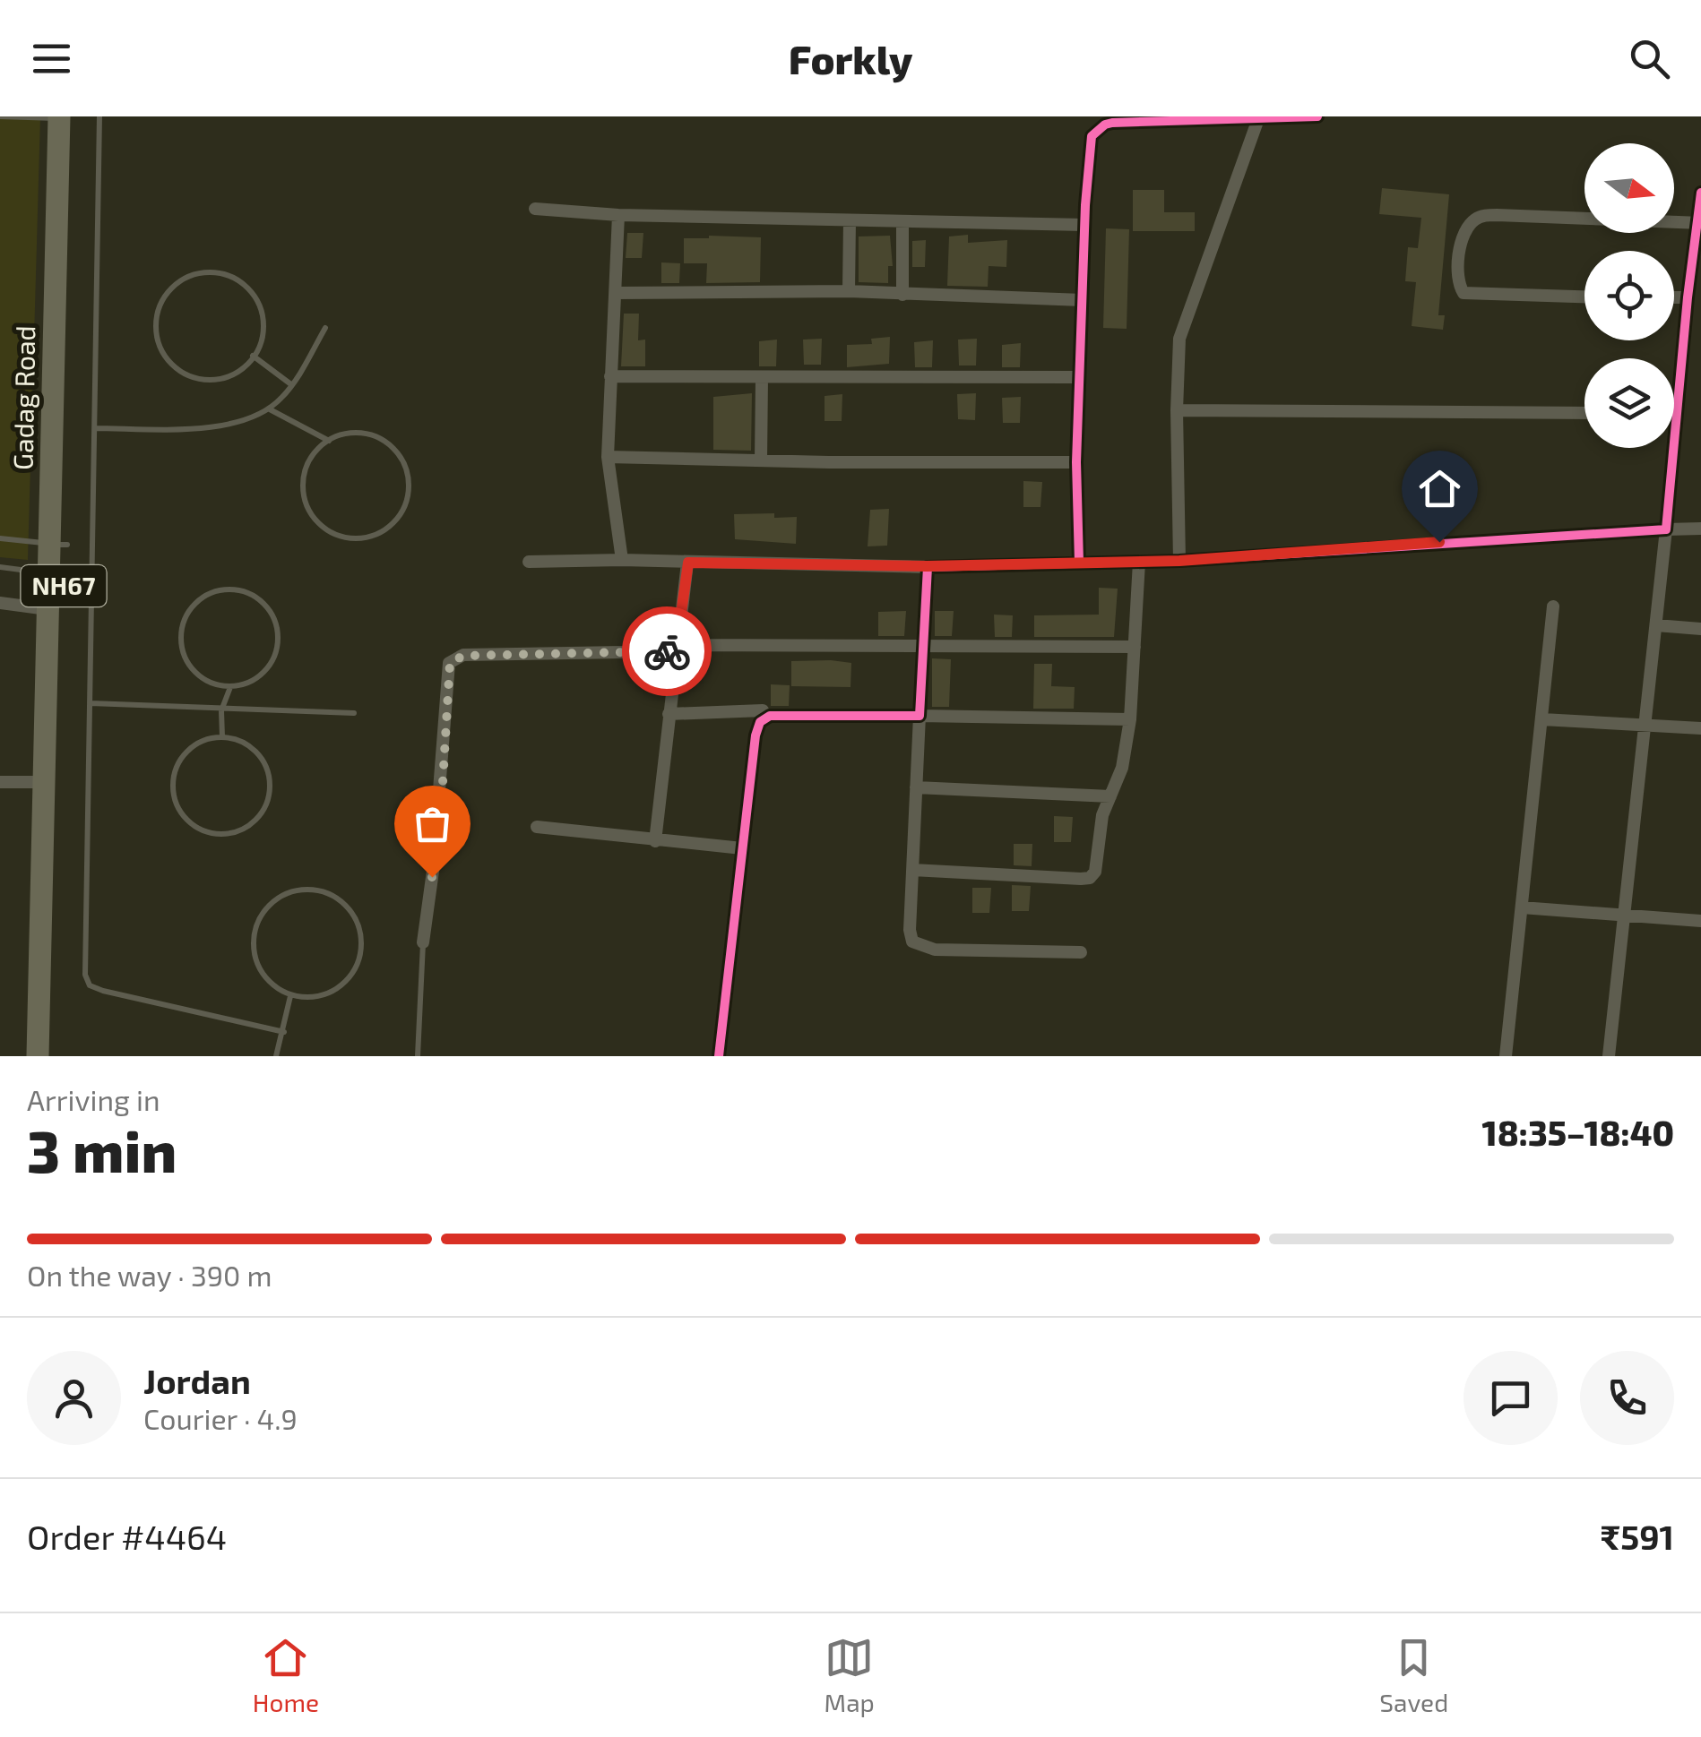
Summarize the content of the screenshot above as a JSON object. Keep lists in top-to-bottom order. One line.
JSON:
{"streets":{"highway":["Gadag Road","NH67"]},"north":"right","page":{"header":"Forkly","heading":["3 min","Arriving in","18:35–18:40"],"panel":["Jordan","Courier · 4.9","Order #4464","₹591"],"bar":"On the way · 390 m","tabs":["Home","Map","Saved"]}}
